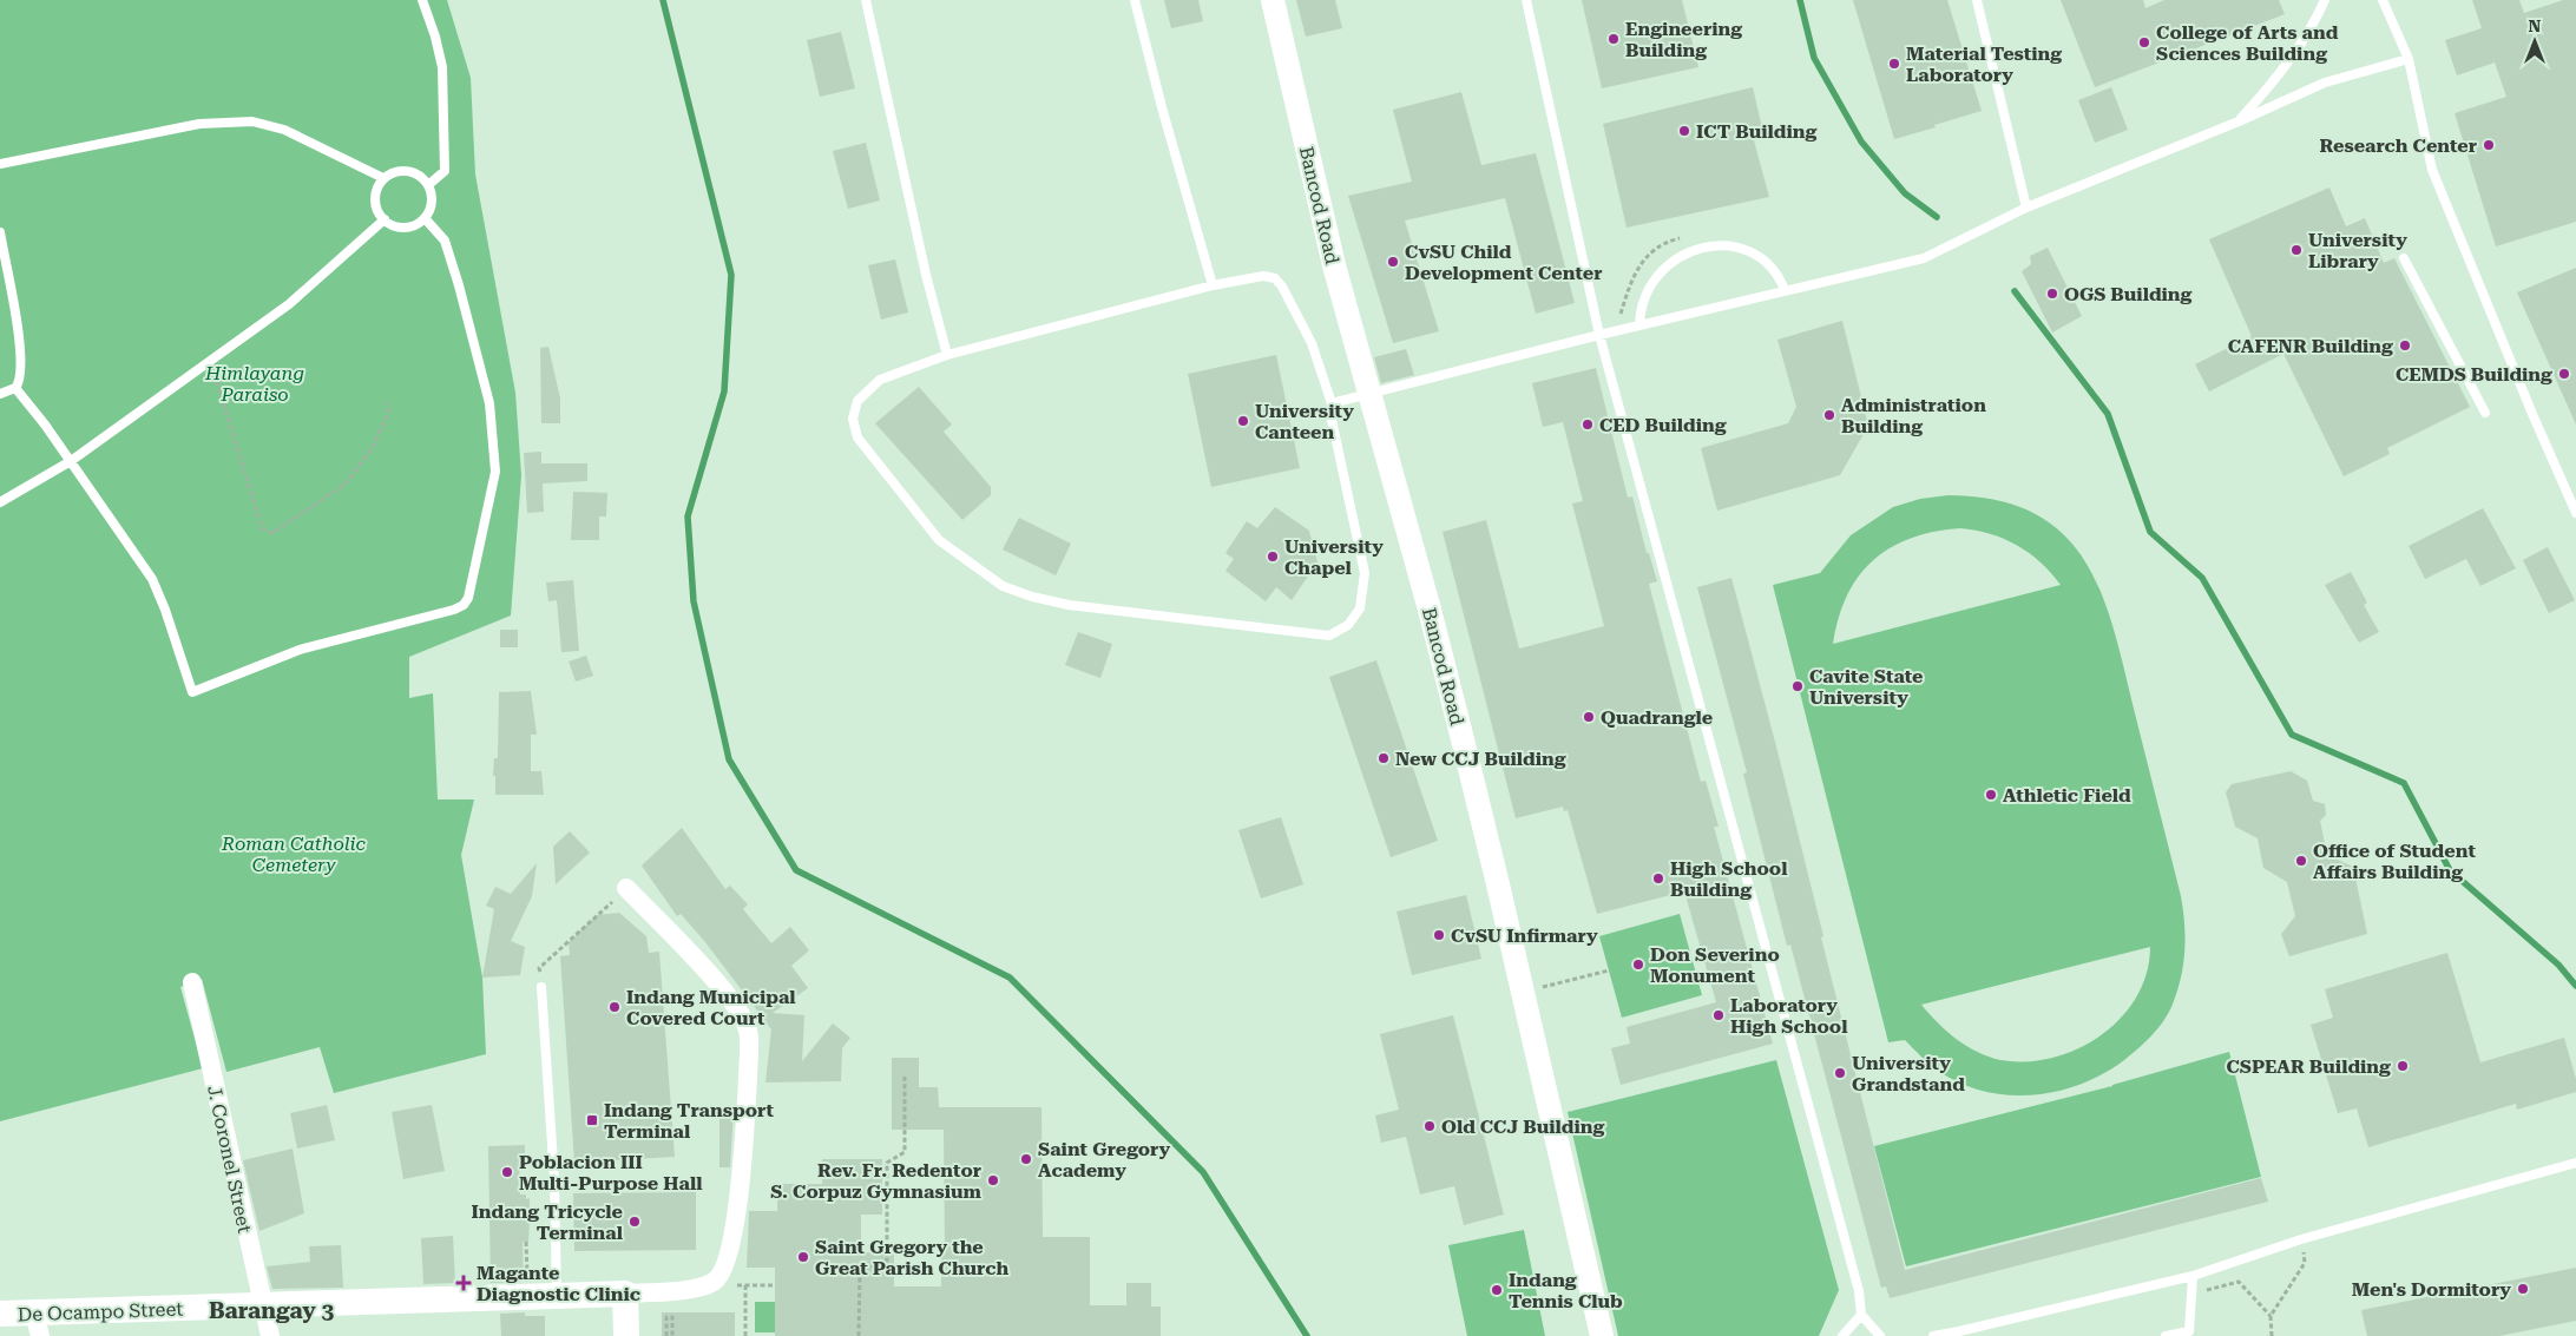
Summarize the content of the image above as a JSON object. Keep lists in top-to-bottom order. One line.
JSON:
{"streets":{"main road":["De Ocampo Street"],"street":["Bancod Road","J. Coronel Street"]},"crossings":[["J. Coronel Street","De Ocampo Street"]],"districts":["Barangay 3"],"parks":["Himlayang Paraiso","Roman Catholic Cemetery"],"places":{"other":["Engineering Building","College of Arts and Sciences Building","Material Testing Laboratory","ICT Building","Research Center","University Library","CvSU Child Development Center","OGS Building","CAFENR Building","CEMDS Building","Administration Building","University Canteen","CED Building","University Chapel","Cavite State University","Quadrangle","New CCJ Building","Athletic Field","Office of Student Affairs Building","High School Building","CvSU Infirmary","Don Severino Monument","Indang Municipal Covered Court","Laboratory High School","CSPEAR Building","University Grandstand","Old CCJ Building","Saint Gregory Academy","Poblacion III Multi-Purpose Hall","Rev. Fr. Redentor S. Corpuz Gymnasium","Indang Tricycle Terminal","Saint Gregory the Great Parish Church","Men's Dormitory","Indang Tennis Club"],"transit":["Indang Transport Terminal"],"health":["Magante Diagnostic Clinic"]},"north":"top"}
